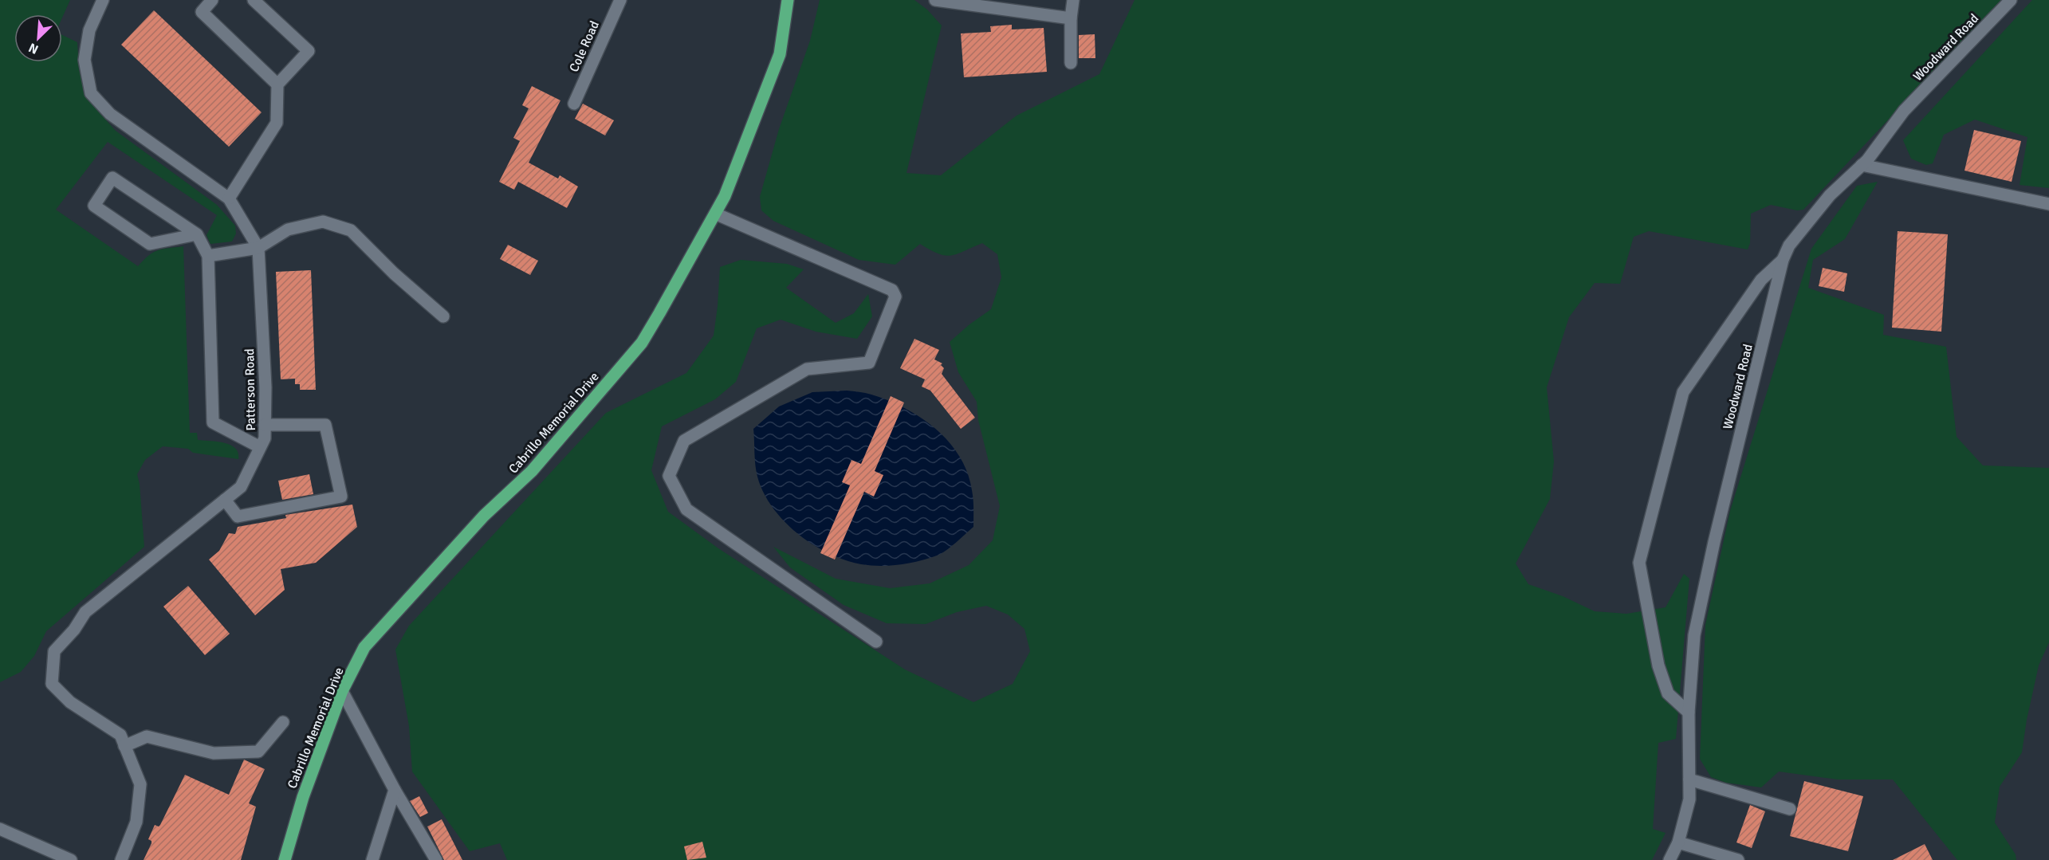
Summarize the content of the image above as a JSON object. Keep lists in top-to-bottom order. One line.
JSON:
{"streets":{"main road":["Cabrillo Memorial Drive"],"street":["Cole Road","Woodward Road","Patterson Road"]},"north":"bottom left"}
